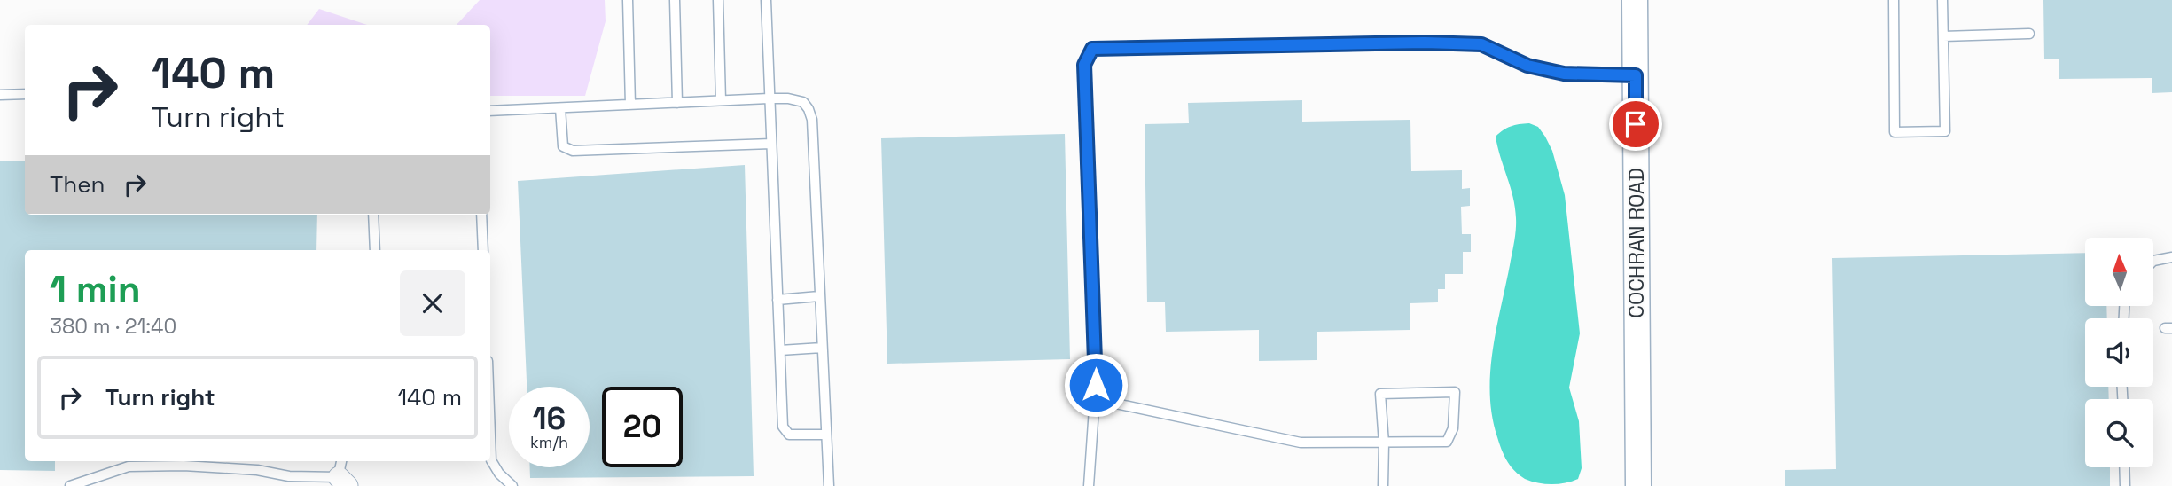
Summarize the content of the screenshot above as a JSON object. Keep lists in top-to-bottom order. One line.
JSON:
{"streets":{"street":["COCHRAN ROAD"]},"north":"top","page":{"turn":["140 m","Turn right"],"then":"Then","heading":["1 min","380 m · 21:40"],"list":[{"name":"Turn right","value":"140 m"}],"speed":"16 km/h","limit":"20"}}
